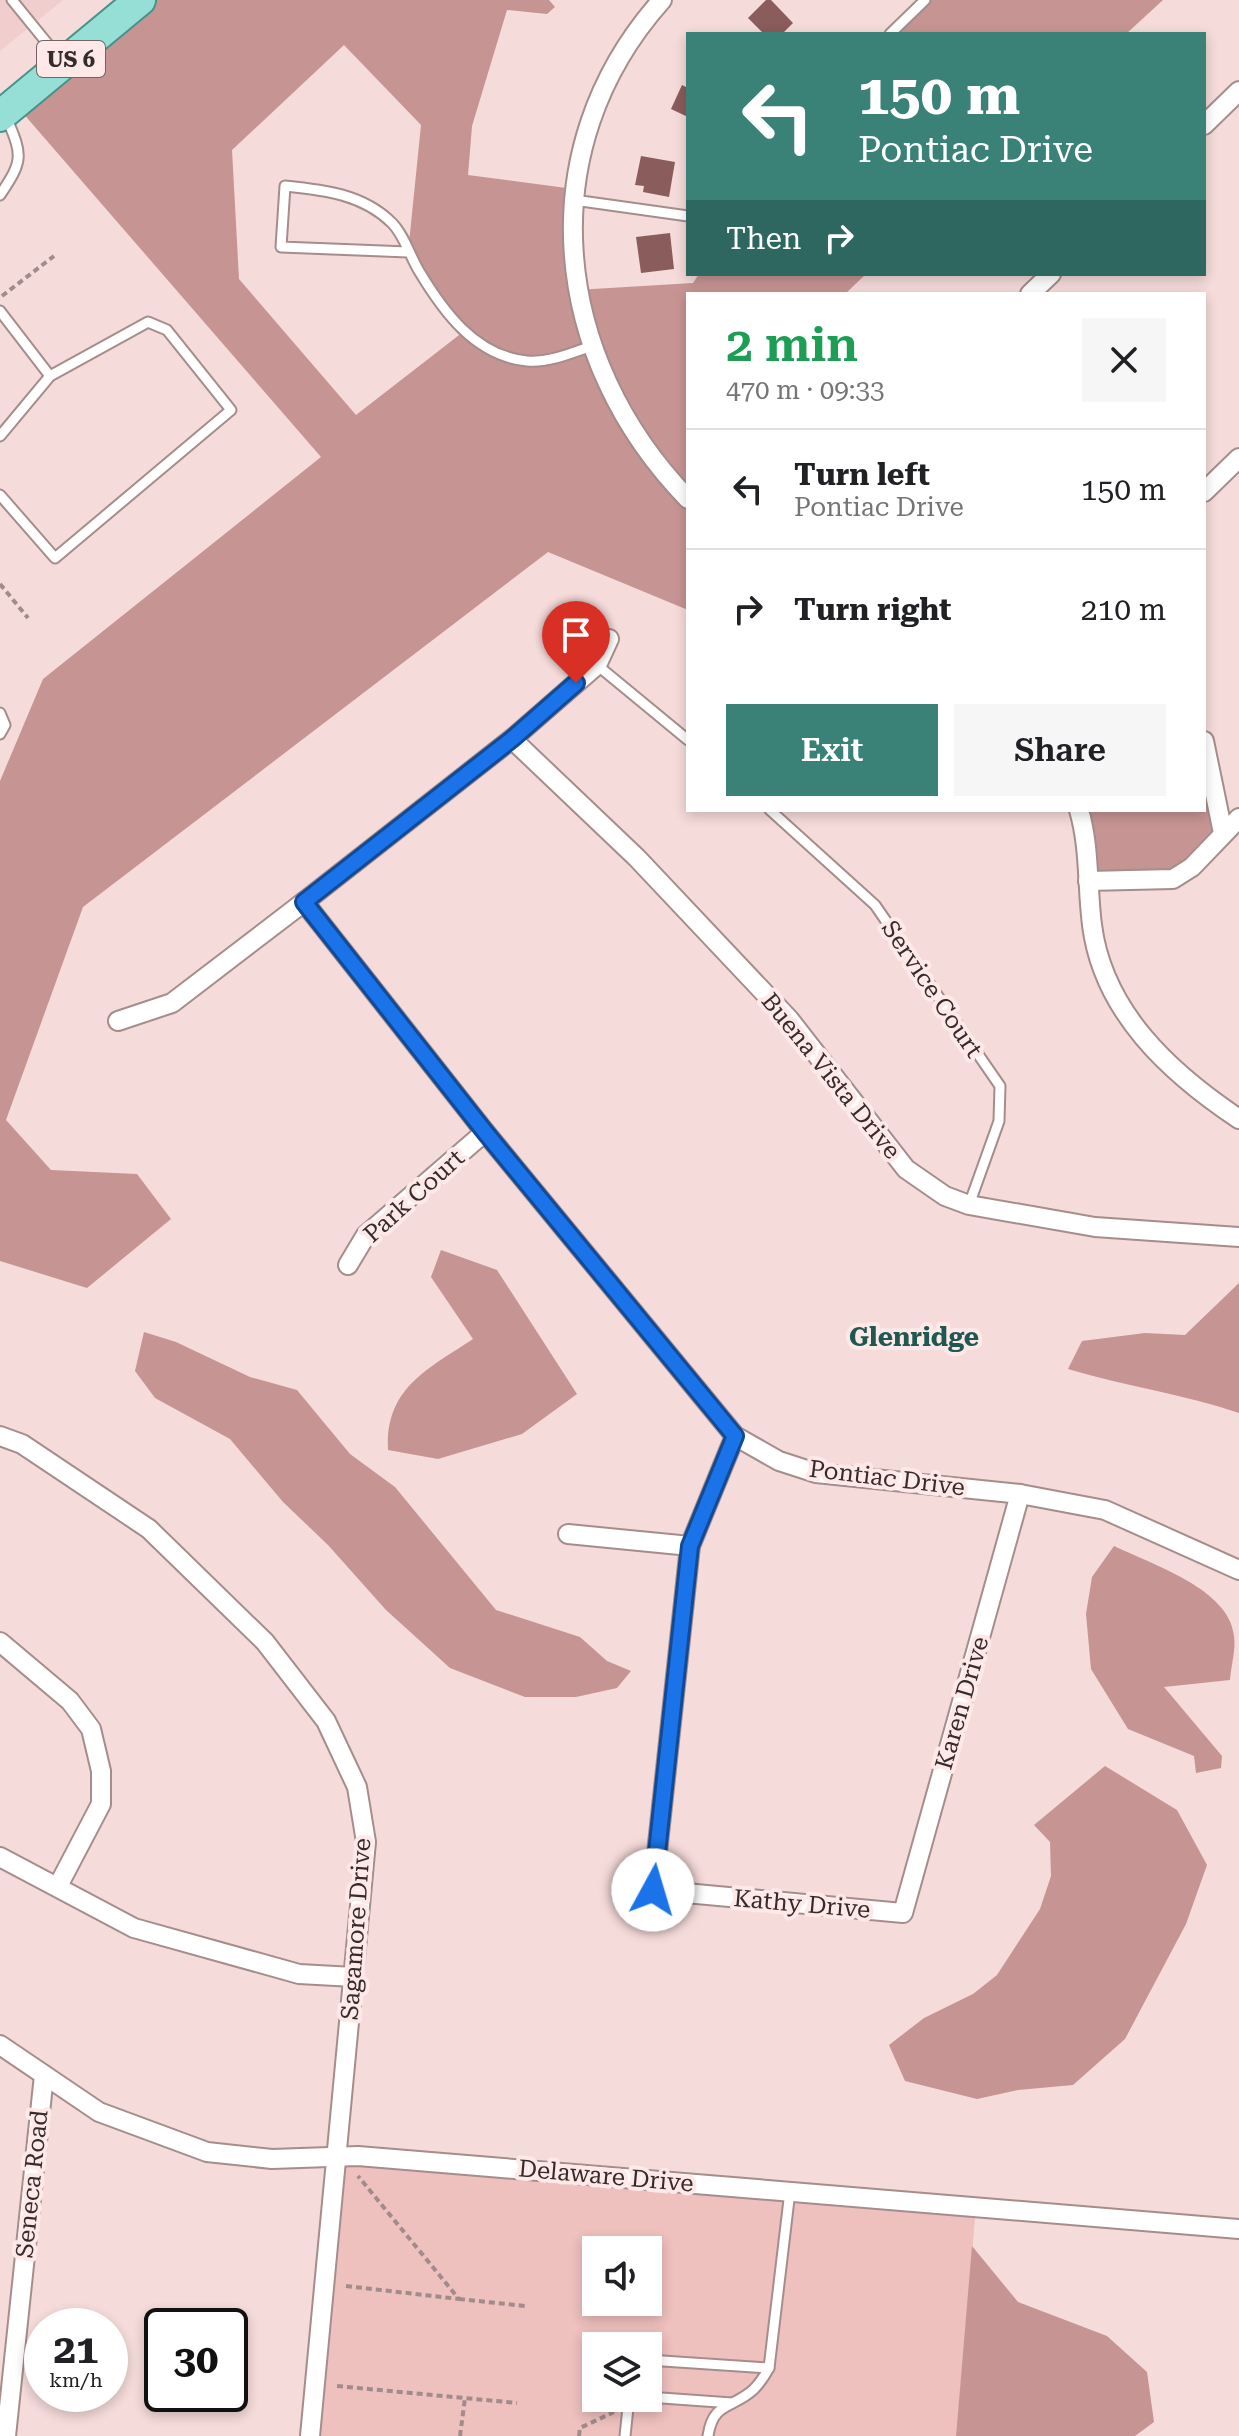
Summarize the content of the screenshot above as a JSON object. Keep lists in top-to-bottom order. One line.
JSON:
{"streets":{"main road":["US 6"],"street":["Buena Vista Drive","Park Court","Pontiac Drive","Karen Drive","Kathy Drive","Sagamore Drive","Delaware Drive","Seneca Road"],"lane":["Service Court"]},"crossings":[["Service Court","Buena Vista Drive"],["Park Court","Pontiac Drive"],["Pontiac Drive","Karen Drive"],["Karen Drive","Kathy Drive"],["Sagamore Drive","Delaware Drive"],["Delaware Drive","Seneca Road"]],"districts":["Glenridge"],"page":{"turn":["150 m","Pontiac Drive"],"then":"Then","heading":["2 min","470 m · 09:33"],"list":[{"name":"Turn left","note":"Pontiac Drive","value":"150 m"},{"name":"Turn right","value":"210 m"}],"buttons":["Exit","Share"],"speed":"21 km/h","limit":"30"}}
